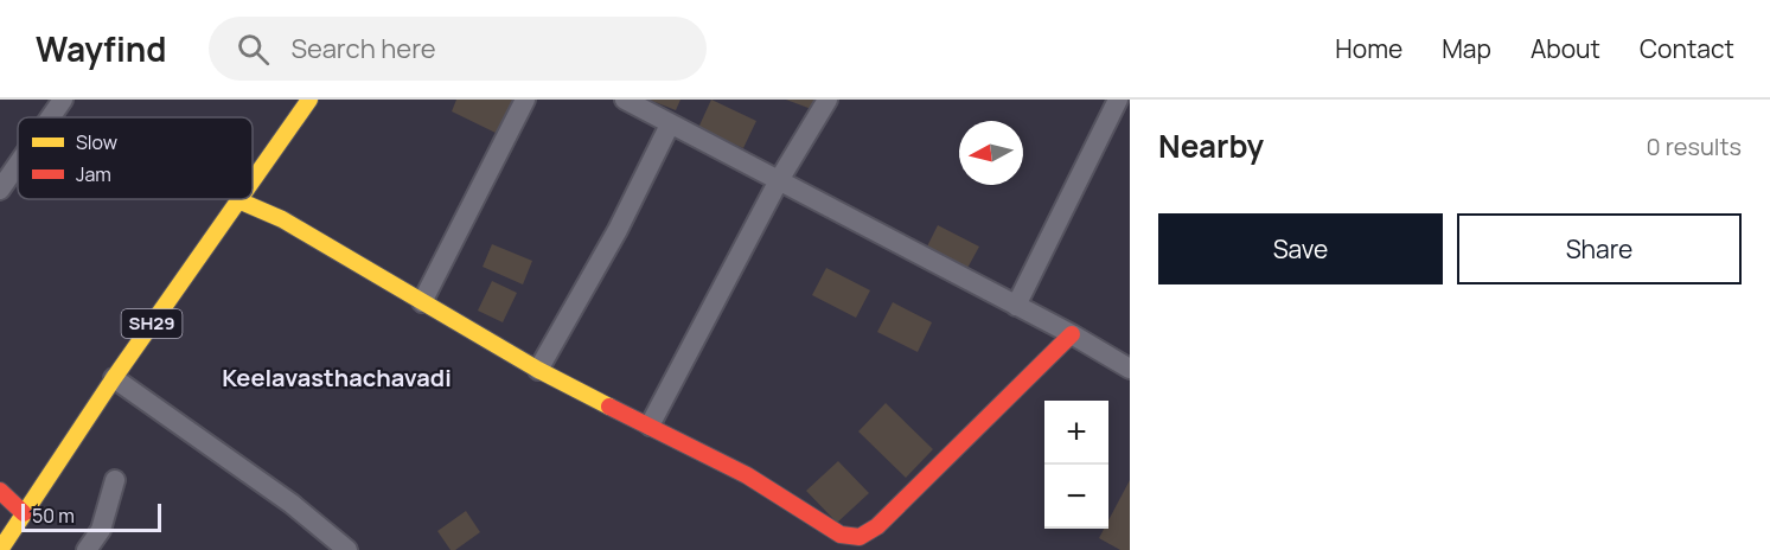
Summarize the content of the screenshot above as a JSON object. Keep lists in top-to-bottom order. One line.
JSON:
{"streets":{"street":["SH29"]},"districts":["Keelavasthachavadi"],"legend":["Slow","Jam"],"scale_bar":"50 m","north":"left","page":{"header":"Wayfind","search":"Search here","nav":["Home","Map","About","Contact"],"heading":["Nearby","0 results"],"buttons":["Save","Share"],"map_buttons":["+","−"],"scale":"50 m"}}
